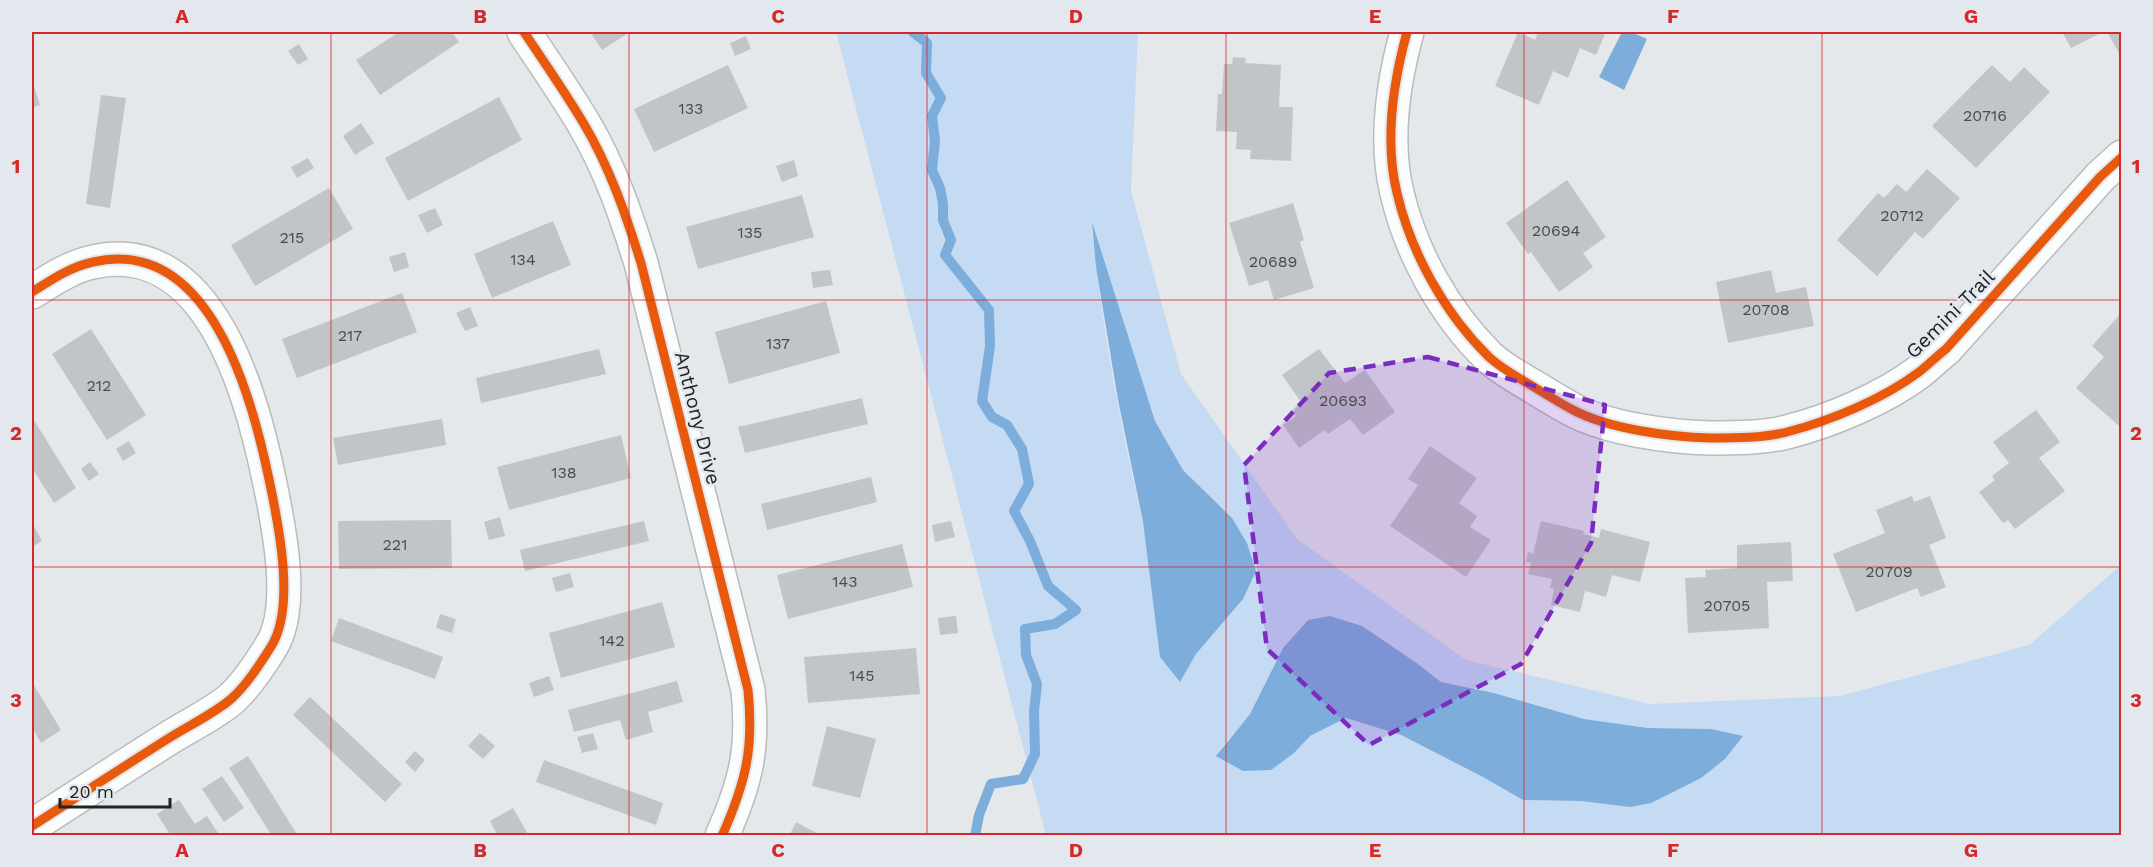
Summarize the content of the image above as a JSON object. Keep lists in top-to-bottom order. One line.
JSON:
{"streets":{"street":["Gemini Trail","Anthony Drive"]},"house_numbers":["133","20716","20712","20694","135","215","134","20689","20708","217","137","212","20693","138","221","20709","143","20705","142","145"],"scale_bar":"20 m","grid":{"columns":["A","B","C","D","E","F","G"],"rows":["1","2","3"]}}
